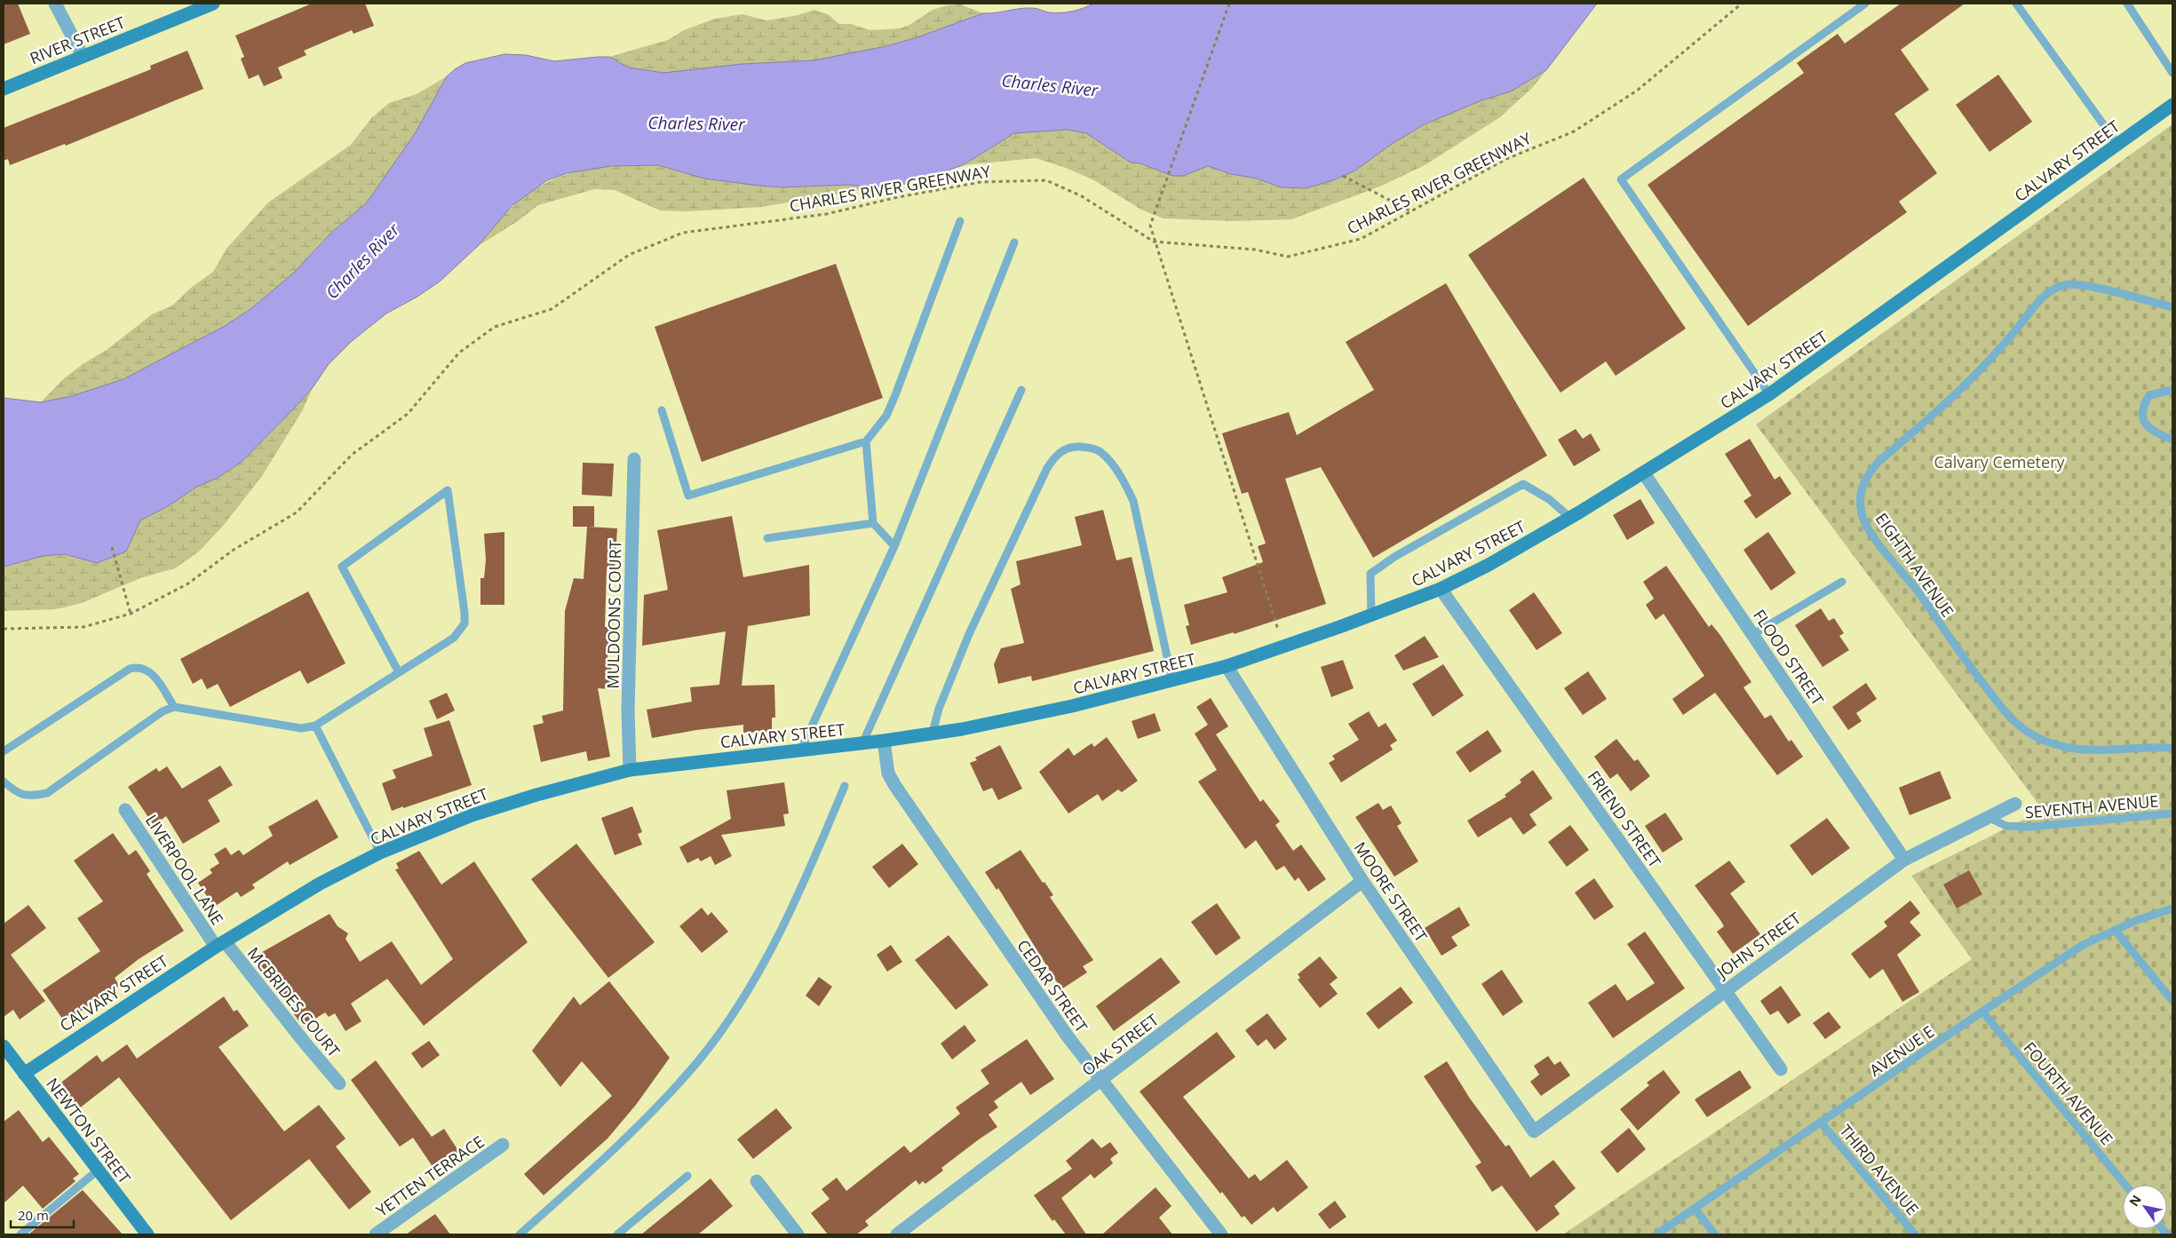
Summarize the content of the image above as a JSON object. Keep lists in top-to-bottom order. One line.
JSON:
{"streets":{"street":["RIVER STREET","CALVARY STREET","MULDOONS COURT","FLOOD STREET","FRIEND STREET","LIVERPOOL LANE","MOORE STREET","JOHN STREET","CEDAR STREET","MCBRIDES COURT","OAK STREET","NEWTON STREET","YETTEN TERRACE"],"lane":["EIGHTH AVENUE","SEVENTH AVENUE","AVENUE E","FOURTH AVENUE","THIRD AVENUE"],"path":["CHARLES RIVER GREENWAY"]},"crossings":[["CALVARY STREET","MULDOONS COURT"],["CALVARY STREET","FLOOD STREET"],["CALVARY STREET","FRIEND STREET"],["CALVARY STREET","LIVERPOOL LANE"],["CALVARY STREET","MOORE STREET"],["CALVARY STREET","CEDAR STREET"],["CALVARY STREET","MCBRIDES COURT"],["CALVARY STREET","NEWTON STREET"],["FLOOD STREET","JOHN STREET"],["SEVENTH AVENUE","JOHN STREET"],["FRIEND STREET","JOHN STREET"],["LIVERPOOL LANE","MCBRIDES COURT"],["MOORE STREET","JOHN STREET"],["MOORE STREET","OAK STREET"],["CEDAR STREET","OAK STREET"],["AVENUE E","FOURTH AVENUE"],["AVENUE E","THIRD AVENUE"]],"water":["Charles River"],"parks":["Calvary Cemetery"],"scale_bar":"20 m","north":"top left"}
